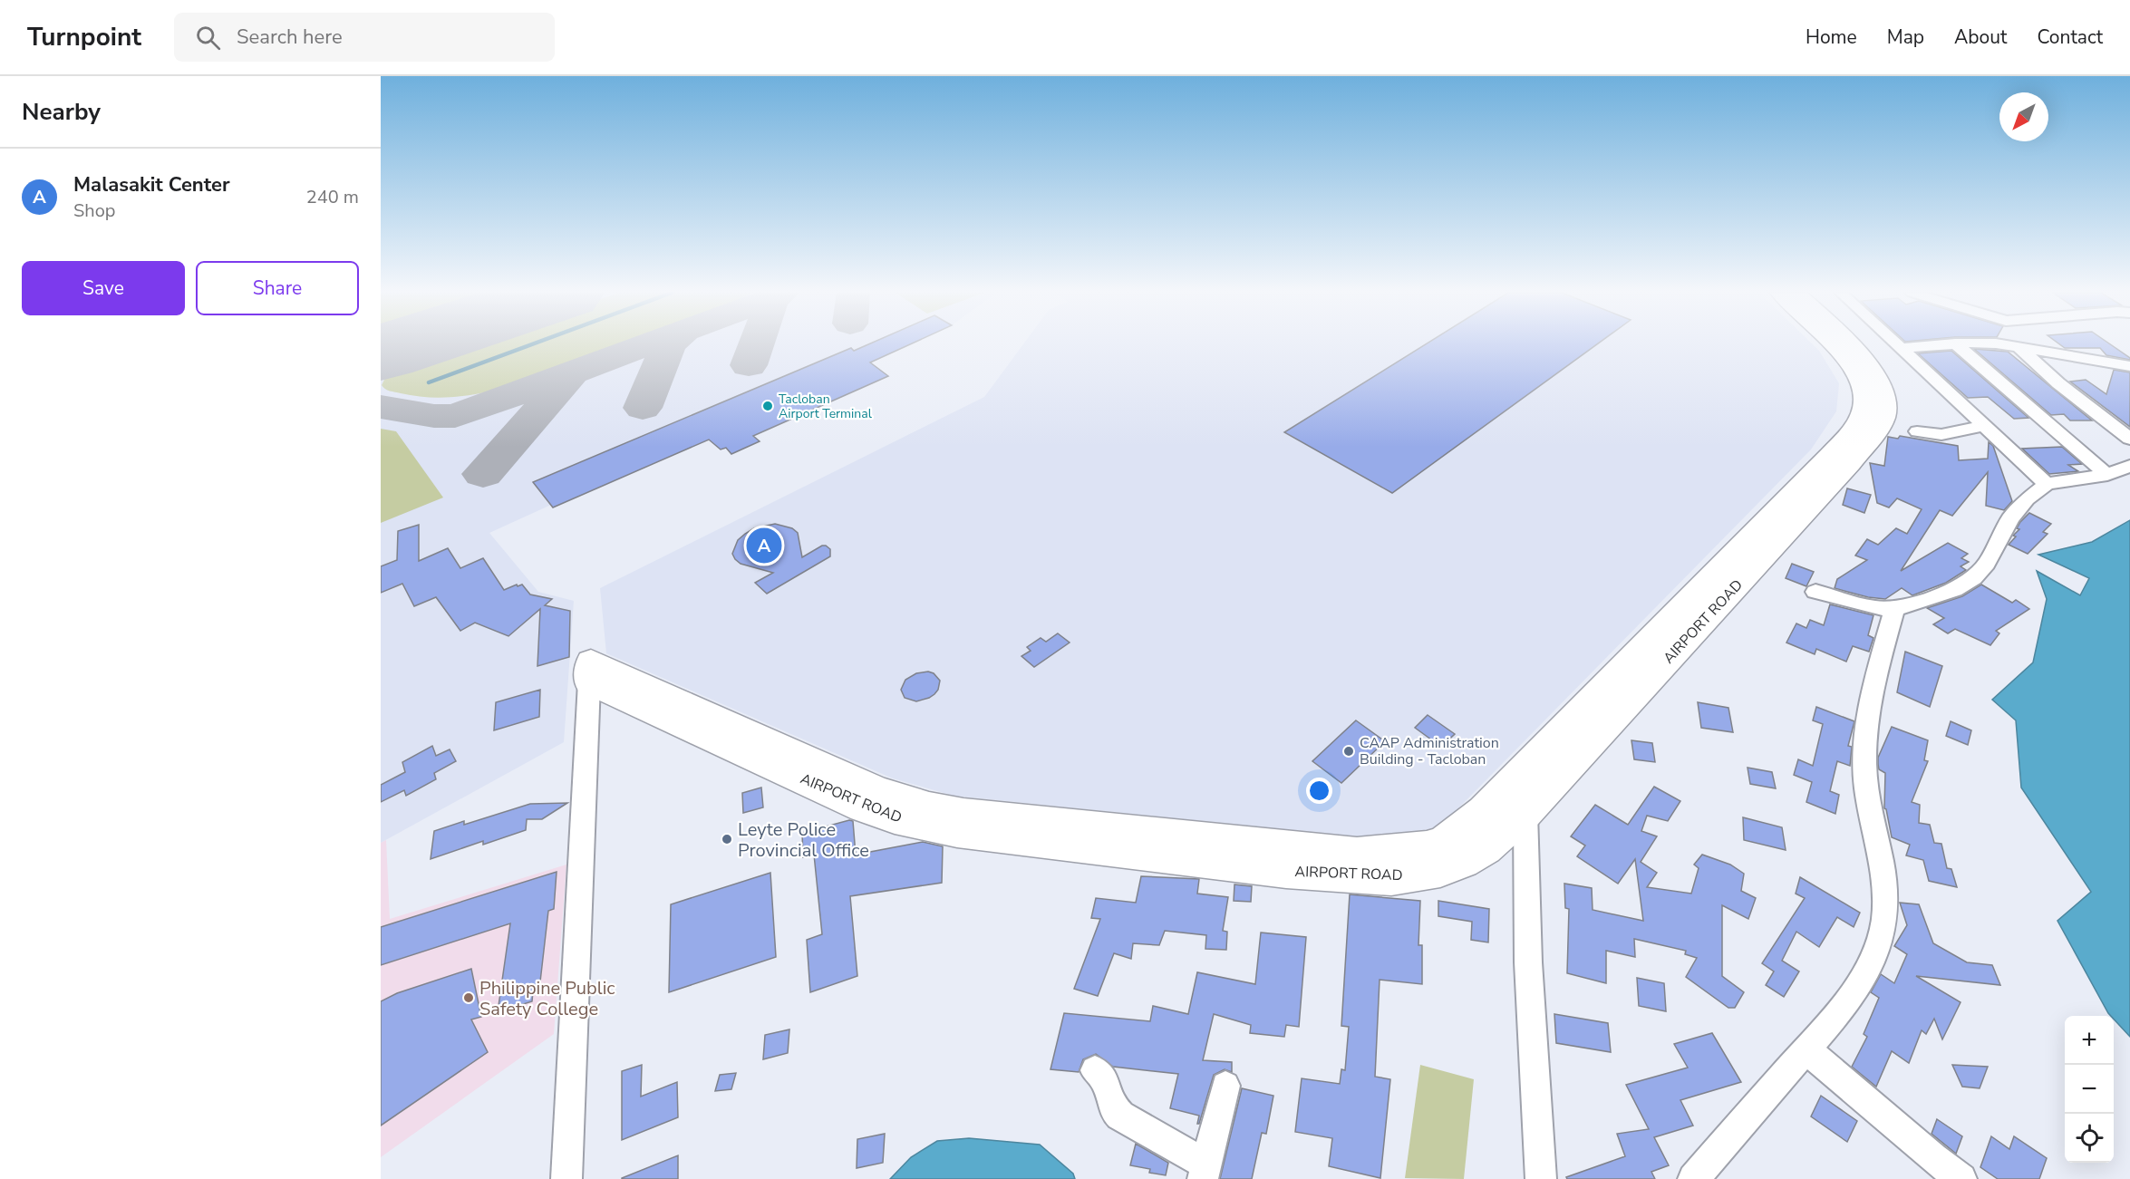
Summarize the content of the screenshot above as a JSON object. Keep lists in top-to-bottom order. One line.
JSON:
{"streets":{"main road":["AIRPORT ROAD"]},"places":["Tacloban Airport Terminal","CAAP Administration Building - Tacloban","Leyte Police Provincial Office","Philippine Public Safety College"],"north":"bottom left","page":{"header":"Turnpoint","search":"Search here","nav":["Home","Map","About","Contact"],"heading":"Nearby","list":[{"mark":"A","name":"Malasakit Center","note":"Shop","value":"240 m"}],"buttons":["Save","Share"],"pins":"A","map_buttons":["+","−"]}}
